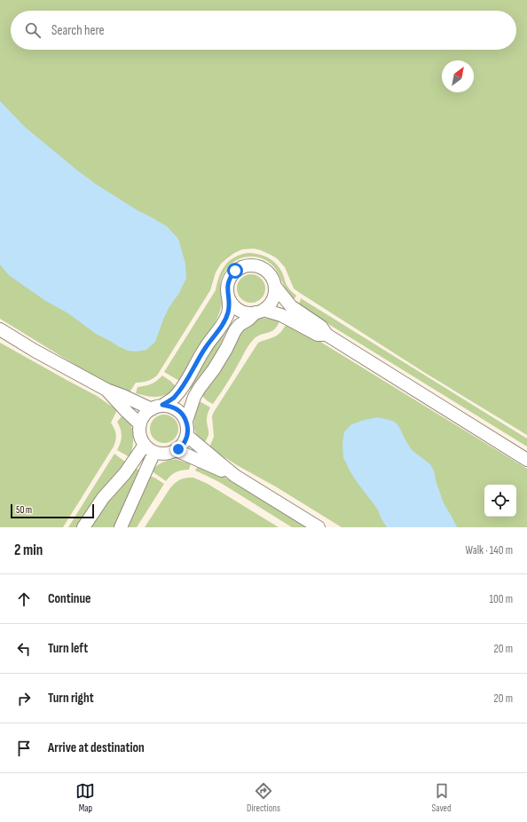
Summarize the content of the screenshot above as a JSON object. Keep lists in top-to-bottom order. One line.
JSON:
{"scale_bar":"50 m","north":"top right","page":{"search":"Search here","scale":"50 m","heading":["2 min","Walk · 140 m"],"list":[["Continue","100 m"],["Turn left","20 m"],["Turn right","20 m"],"Arrive at destination"],"nav":["Map","Directions","Saved"]}}
